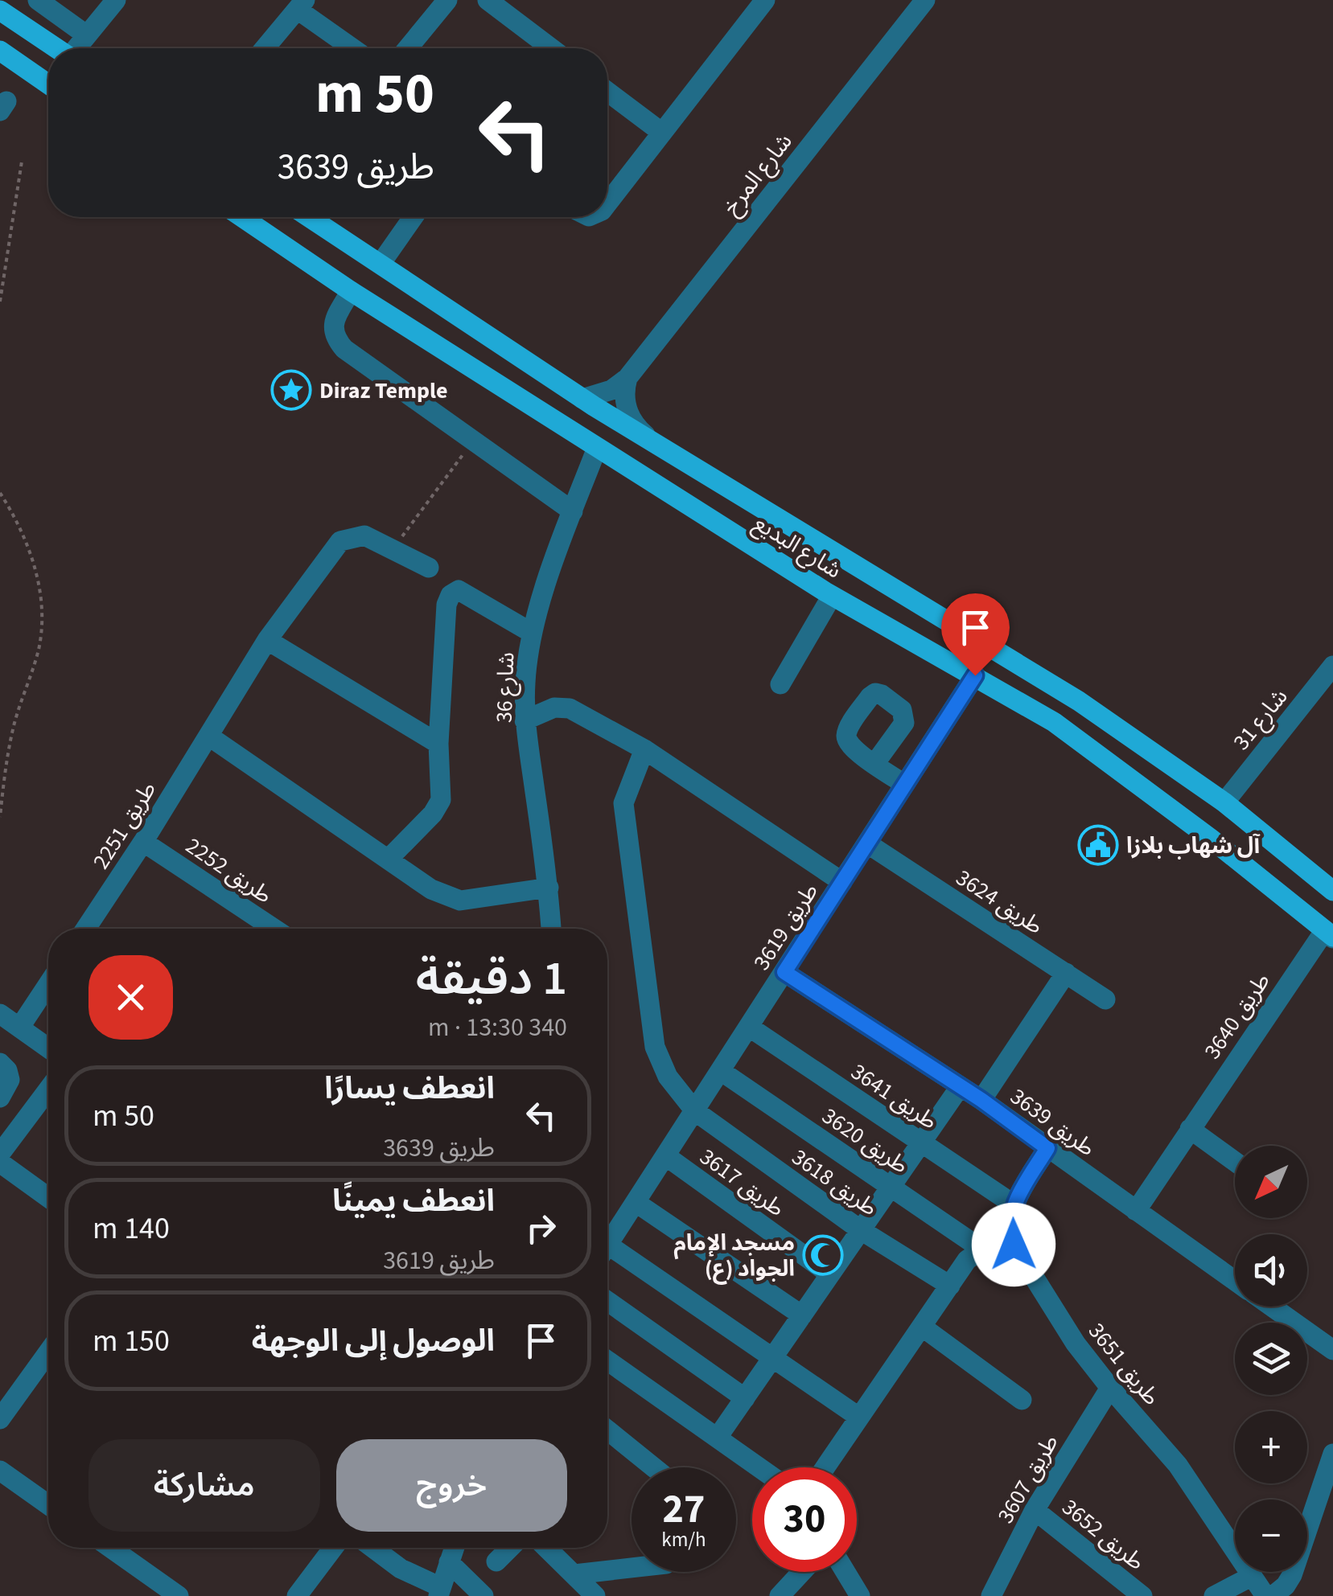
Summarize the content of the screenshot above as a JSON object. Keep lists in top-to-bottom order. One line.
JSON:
{"streets":{"main road":["شارع البديع"],"street":["شارع المرخ","شارع 36","شارع 31","طريق 2251","طريق 2252","طريق 3624","طريق 3619","طريق 3640","طريق 3641","طريق 3639","طريق 3620","طريق 3617","طريق 3618","طريق 3651","طريق 3607","طريق 3652"]},"crossings":[["شارع المرخ","شارع البديع"],["شارع البديع","شارع 36"],["شارع البديع","شارع 31"],["شارع البديع","طريق 3619"],["شارع البديع","طريق 3640"],["طريق 2251","طريق 2252"],["طريق 3624","طريق 3619"],["طريق 3619","طريق 3641"],["طريق 3619","طريق 3639"],["طريق 3619","طريق 3620"],["طريق 3619","طريق 3617"],["طريق 3619","طريق 3618"],["طريق 3640","طريق 3639"],["طريق 3651","طريق 3607"],["طريق 3607","طريق 3652"]],"places":{"place":["Diraz Temple"],"public building":["آل شهاب بلازا"],"mosque":["مسجد الإمام الجواد (ع)"]},"north":"bottom left","page":{"turn":["50 m","طريق 3639"],"heading":["1 دقيقة","340 m · 13:30"],"list":[{"name":"انعطف يسارًا","note":"طريق 3639","value":"50 m"},{"name":"انعطف يمينًا","note":"طريق 3619","value":"140 m"},{"name":"الوصول إلى الوجهة","value":"150 m"}],"map_buttons":["+","−"],"buttons":["خروج","مشاركة"],"speed":"27 km/h","limit":"30"}}
